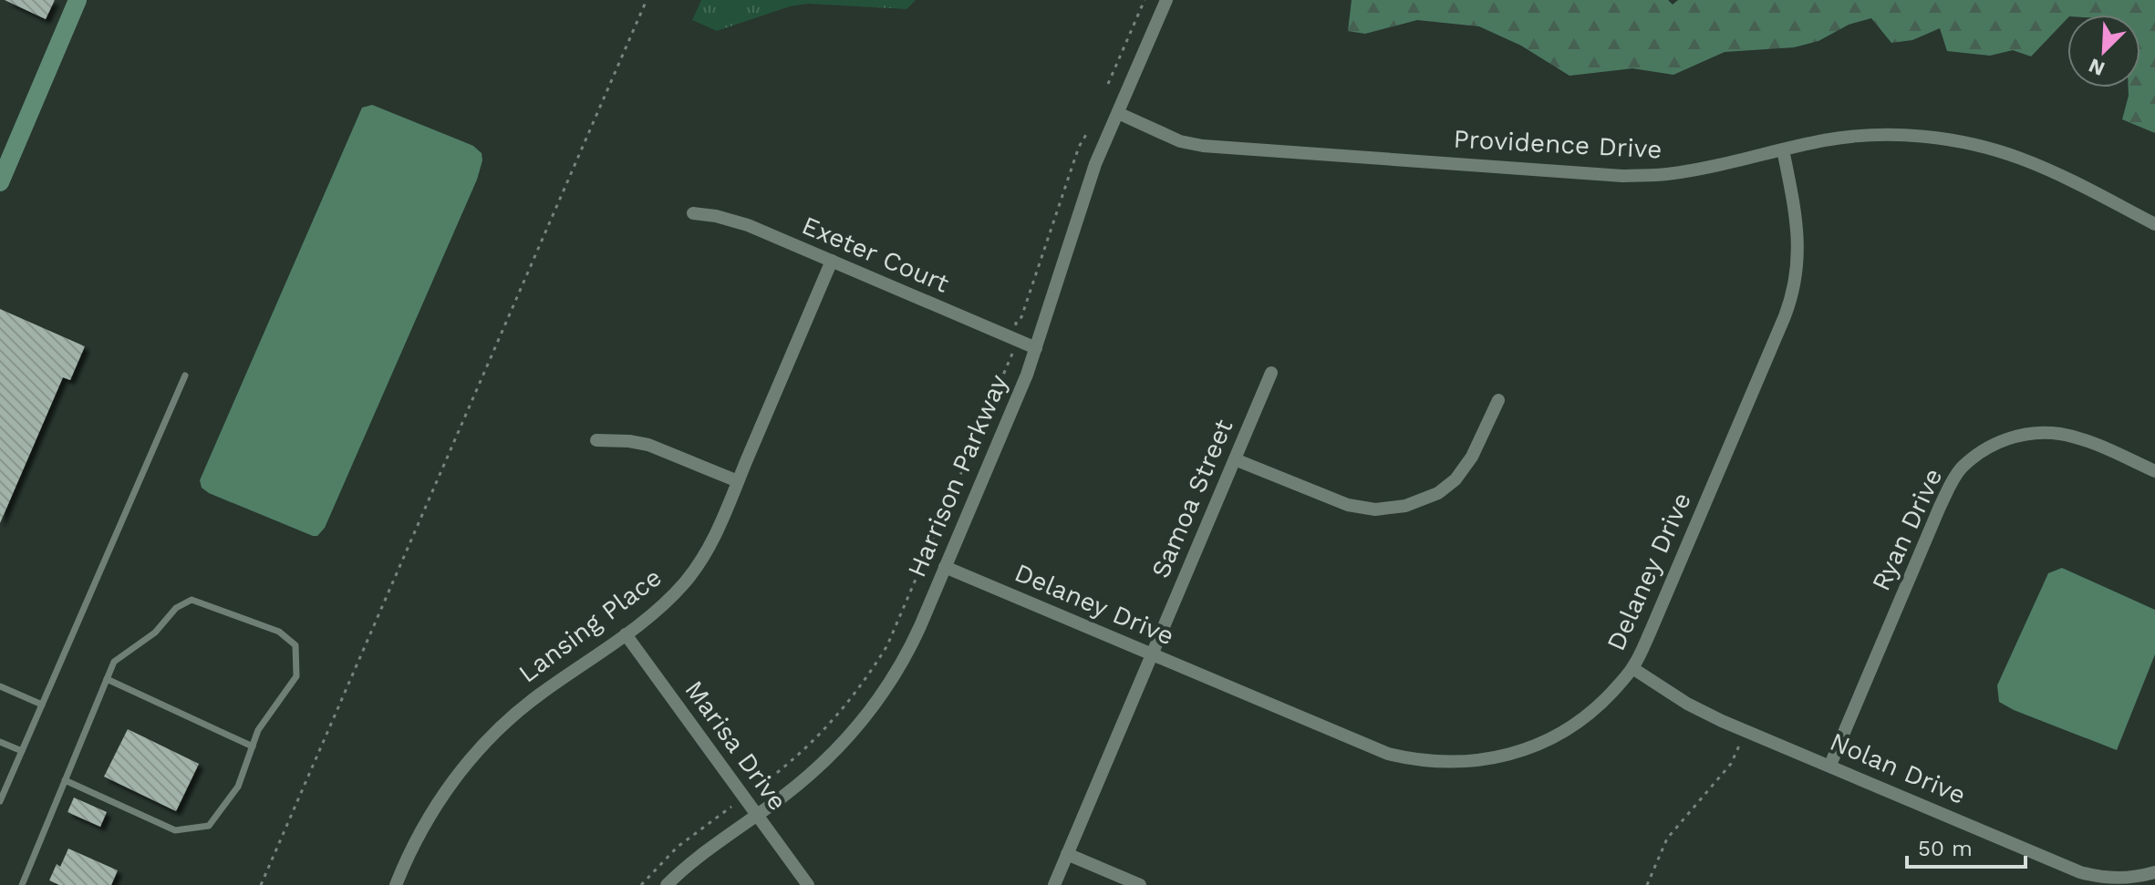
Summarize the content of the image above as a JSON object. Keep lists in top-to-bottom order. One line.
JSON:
{"streets":{"street":["Providence Drive","Exeter Court","Harrison Parkway","Samoa Street","Ryan Drive","Delaney Drive","Lansing Place","Marisa Drive","Nolan Drive"]},"crossings":[["Providence Drive","Harrison Parkway"],["Providence Drive","Delaney Drive"],["Exeter Court","Harrison Parkway"],["Exeter Court","Lansing Place"],["Harrison Parkway","Delaney Drive"],["Harrison Parkway","Marisa Drive"],["Samoa Street","Delaney Drive"],["Ryan Drive","Nolan Drive"],["Delaney Drive","Nolan Drive"],["Lansing Place","Marisa Drive"]],"scale_bar":"50 m","north":"bottom left"}
